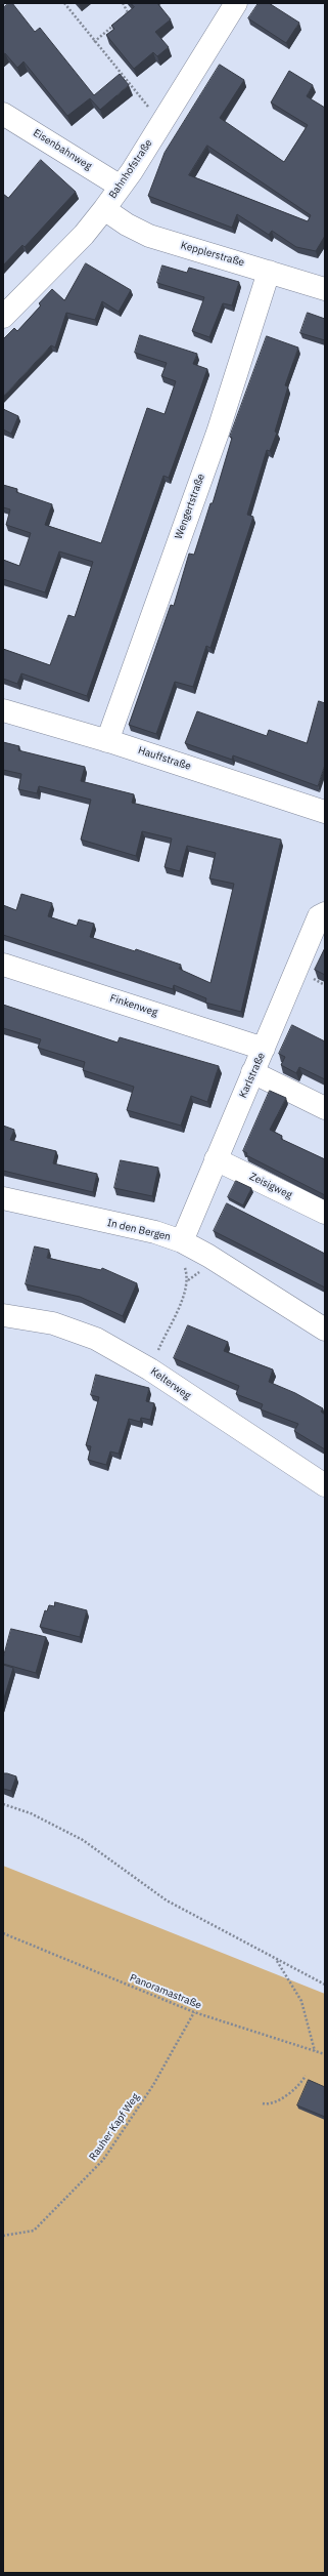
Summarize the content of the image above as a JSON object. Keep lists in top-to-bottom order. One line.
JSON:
{"streets":{"street":["Eisenbahnweg","Bahnhofstraße","Kepplerstraße","Wengertstraße","Hauffstraße","Finkenweg","Karlstraße","Zeisigweg","In den Bergen","Kelterweg"],"path":["Panoramastraße","Rauher Kapf Weg"]},"crossings":[["Eisenbahnweg","Bahnhofstraße"],["Bahnhofstraße","Kepplerstraße"],["Kepplerstraße","Wengertstraße"],["Wengertstraße","Hauffstraße"],["Finkenweg","Karlstraße"],["Karlstraße","Zeisigweg"],["Karlstraße","In den Bergen"],["Panoramastraße","Rauher Kapf Weg"]]}
